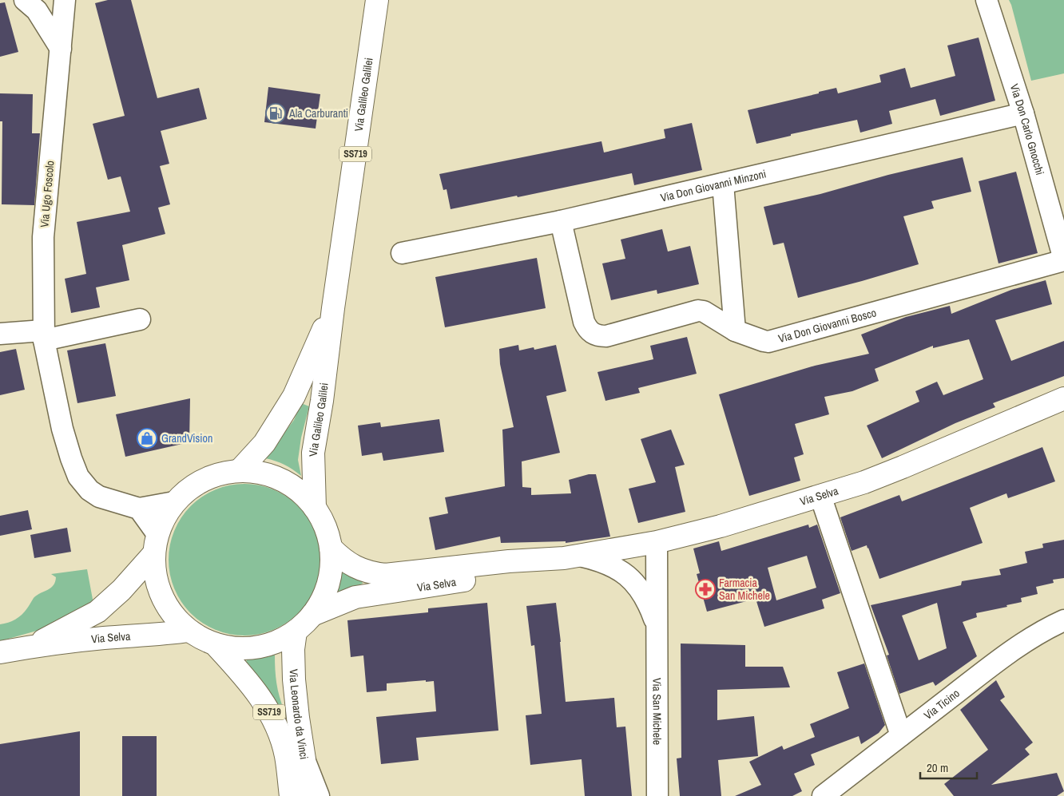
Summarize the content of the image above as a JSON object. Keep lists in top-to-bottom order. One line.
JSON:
{"streets":{"main road":["Via Galileo Galilei","SS719","Via Selva","Via Leonardo da Vinci"],"street":["Via Don Carlo Gnocchi","Via Don Giovanni Minzoni","Via Ugo Foscolo","Via Don Giovanni Bosco","Via Ticino","Via San Michele"]},"crossings":[["Via Don Carlo Gnocchi","Via Don Giovanni Minzoni"],["Via Don Carlo Gnocchi","Via Don Giovanni Bosco"],["Via Don Giovanni Minzoni","Via Don Giovanni Bosco"],["Via Selva","Via San Michele"]],"places":{"fuel station":["Ala Carburanti"],"shop":["GrandVision"],"pharmacy":["Farmacia San Michele"]},"scale_bar":"20 m"}
